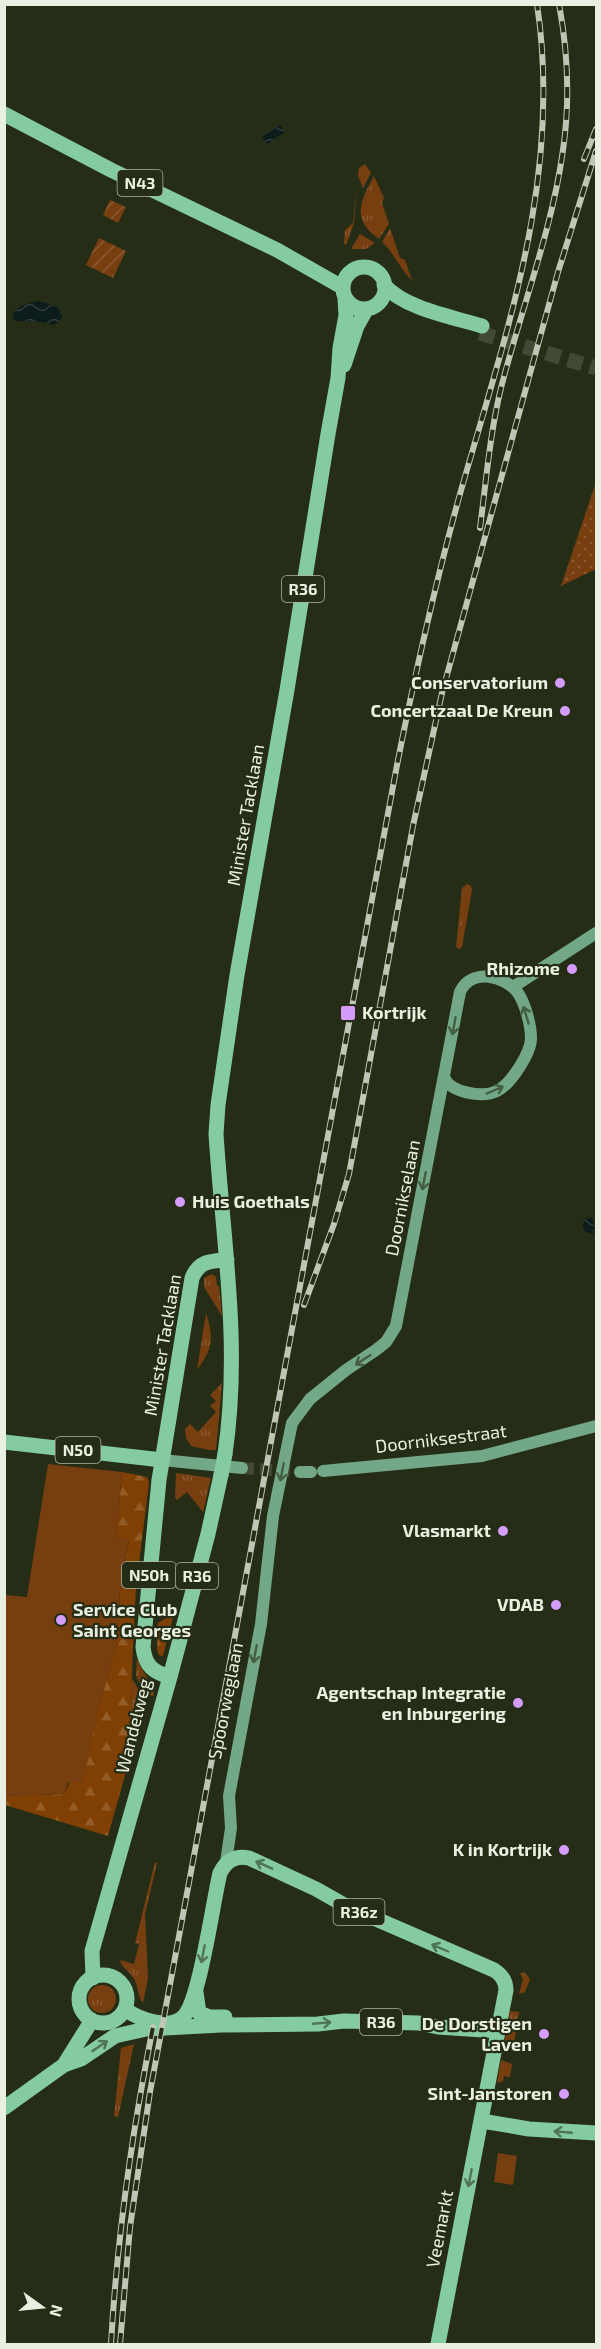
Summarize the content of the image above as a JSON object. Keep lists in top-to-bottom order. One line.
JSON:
{"streets":{"main road":["N43","R36","Minister Tacklaan","N50","N50h","Spoorweglaan","Wandelweg","R36z","Veemarkt"],"street":["Doornikselaan","Doorniksestraat"]},"crossings":[["N43","R36"],["N43","Minister Tacklaan"],["R36","Minister Tacklaan"],["R36","Spoorweglaan"],["R36","Wandelweg"],["R36","Veemarkt"],["Minister Tacklaan","N50"],["Minister Tacklaan","Wandelweg"],["Doornikselaan","Spoorweglaan"],["N50","Wandelweg"],["Spoorweglaan","Wandelweg"],["Spoorweglaan","Veemarkt"]],"one_way":["Doornikselaan","Spoorweglaan"],"places":{"other":["Conservatorium","Concertzaal De Kreun","Rhizome","Huis Goethals","Vlasmarkt","VDAB","Service Club Saint Georges","Agentschap Integratie en Inburgering","K in Kortrijk","De Dorstigen Laven","Sint-Janstoren"],"transit":["Kortrijk"]},"north":"right"}
